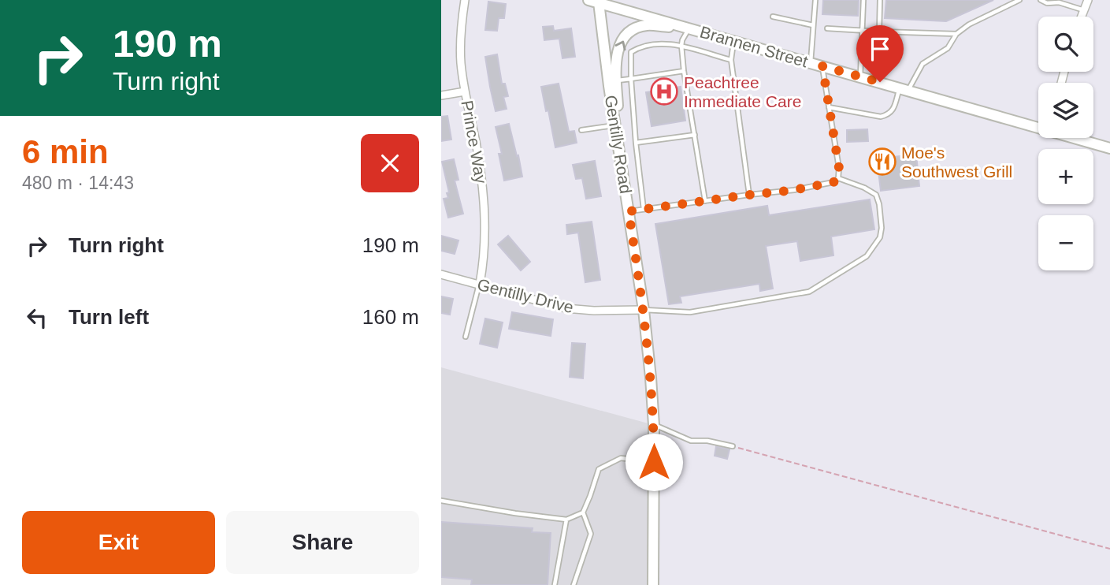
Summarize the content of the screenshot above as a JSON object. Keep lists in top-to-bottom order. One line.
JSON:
{"streets":{"street":["Brannen Street","Prince Way","Gentilly Road","Gentilly Drive"]},"crossings":[["Brannen Street","Gentilly Road"],["Prince Way","Gentilly Drive"],["Gentilly Road","Gentilly Drive"]],"places":{"hospital":["Peachtree Immediate Care"],"restaurant":["Moe's Southwest Grill"]},"page":{"turn":["190 m","Turn right"],"map_buttons":["+","−"],"heading":["6 min","480 m · 14:43"],"list":[{"name":"Turn right","value":"190 m"},{"name":"Turn left","value":"160 m"}],"buttons":["Exit","Share"]}}
